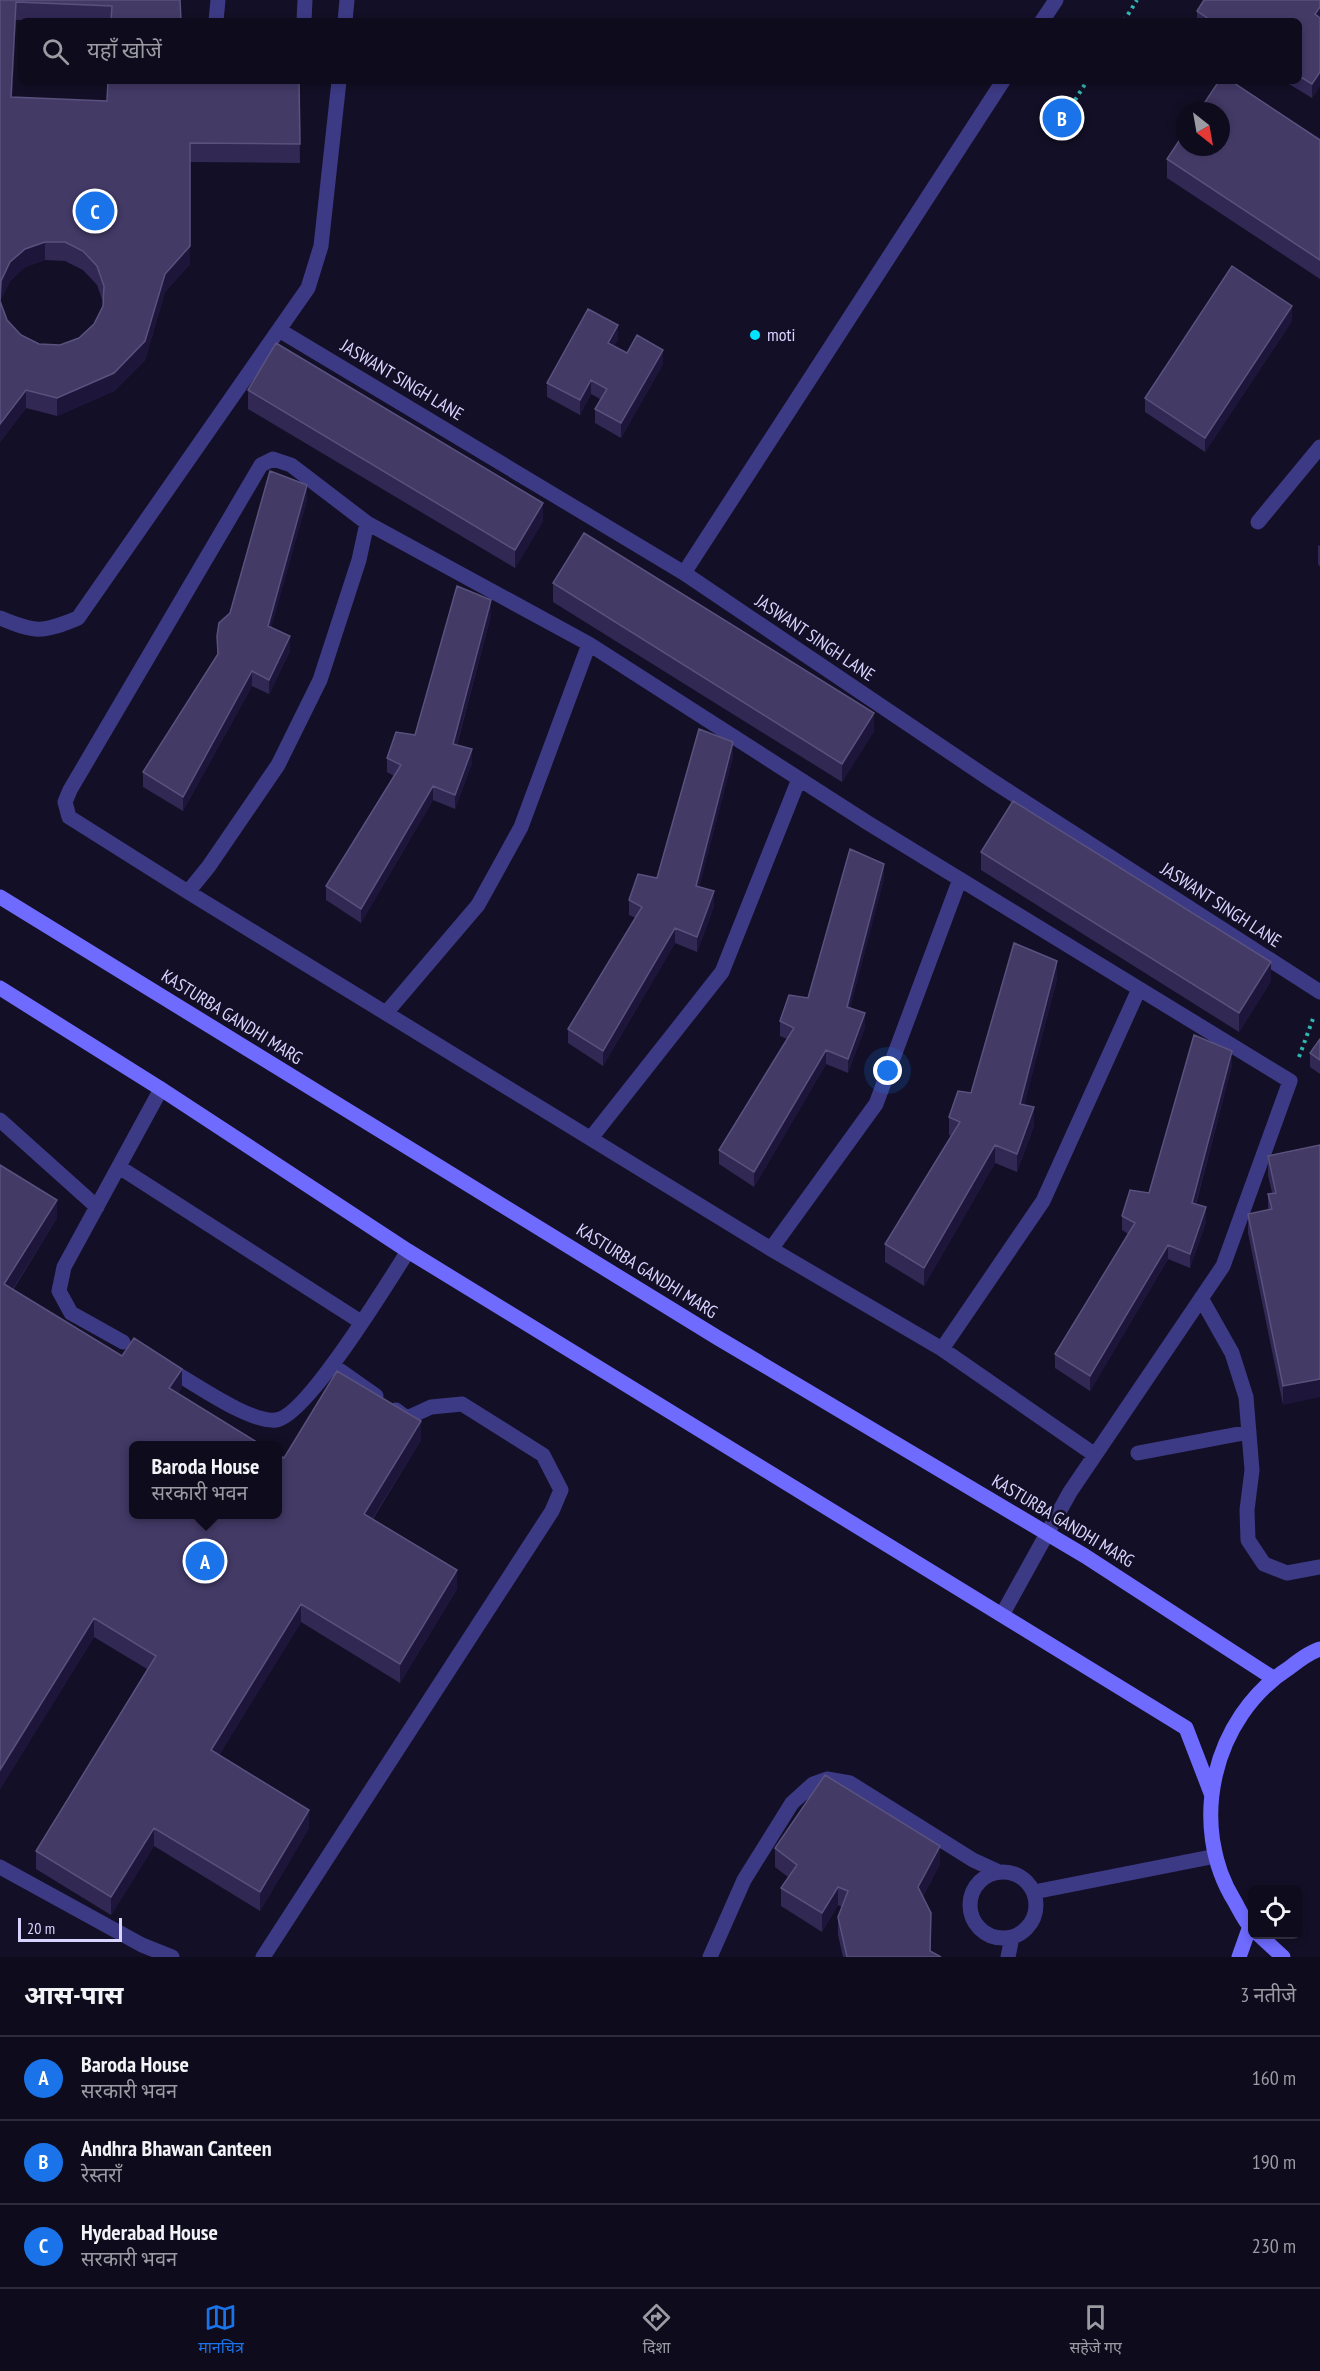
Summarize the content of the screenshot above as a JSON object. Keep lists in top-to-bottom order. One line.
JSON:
{"streets":{"main road":["KASTURBA GANDHI MARG"],"lane":["JASWANT SINGH LANE"]},"places":["moti"],"scale_bar":"20 m","north":"bottom right","page":{"search":"यहाँ खोजें","pins":["B","C","A"],"popup":["Baroda House","सरकारी भवन"],"scale":"20 m","heading":["आस-पास","3 नतीजे"],"list":[{"mark":"A","name":"Baroda House","note":"सरकारी भवन","value":"160 m"},{"mark":"B","name":"Andhra Bhawan Canteen","note":"रेस्तराँ","value":"190 m"},{"mark":"C","name":"Hyderabad House","note":"सरकारी भवन","value":"230 m"}],"nav":["मानचित्र","दिशा","सहेजे गए"]}}
